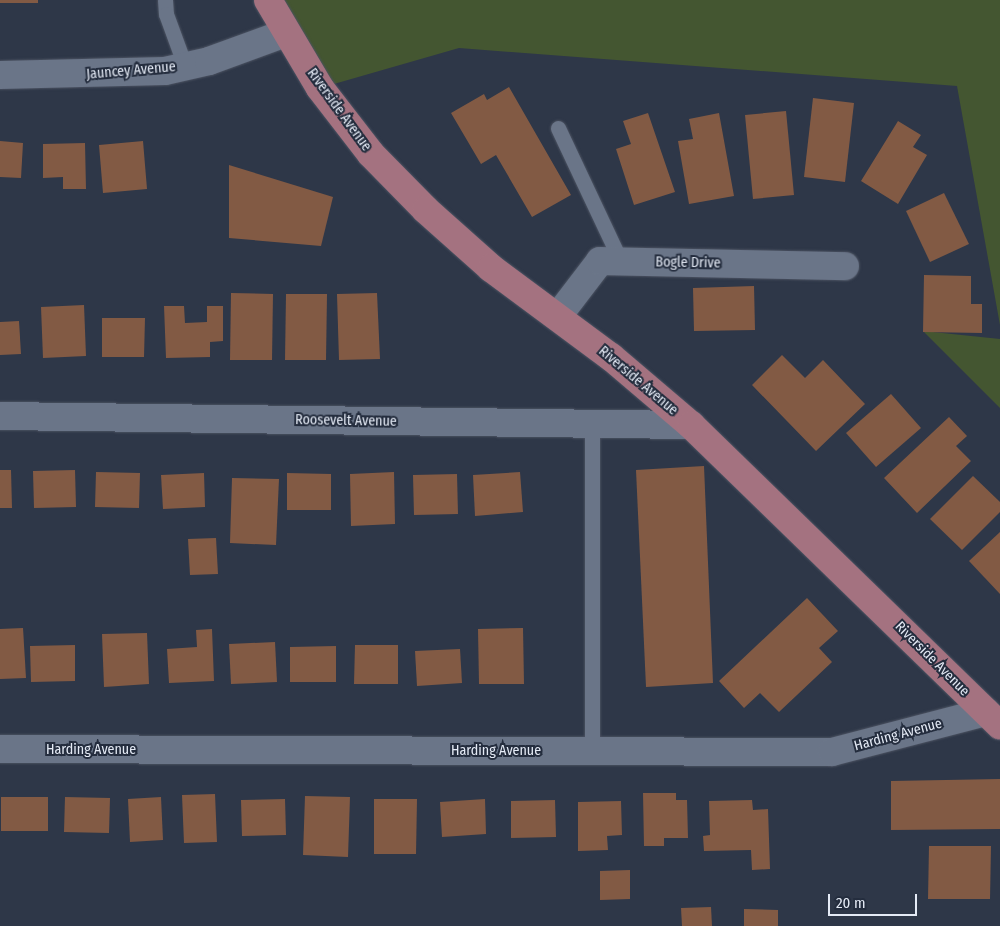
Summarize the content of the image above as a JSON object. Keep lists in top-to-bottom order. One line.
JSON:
{"streets":{"main road":["Riverside Avenue"],"street":["Jauncey Avenue","Bogle Drive","Roosevelt Avenue","Harding Avenue"]},"crossings":[["Jauncey Avenue","Riverside Avenue"],["Riverside Avenue","Bogle Drive"],["Riverside Avenue","Roosevelt Avenue"],["Riverside Avenue","Harding Avenue"]],"scale_bar":"20 m"}
